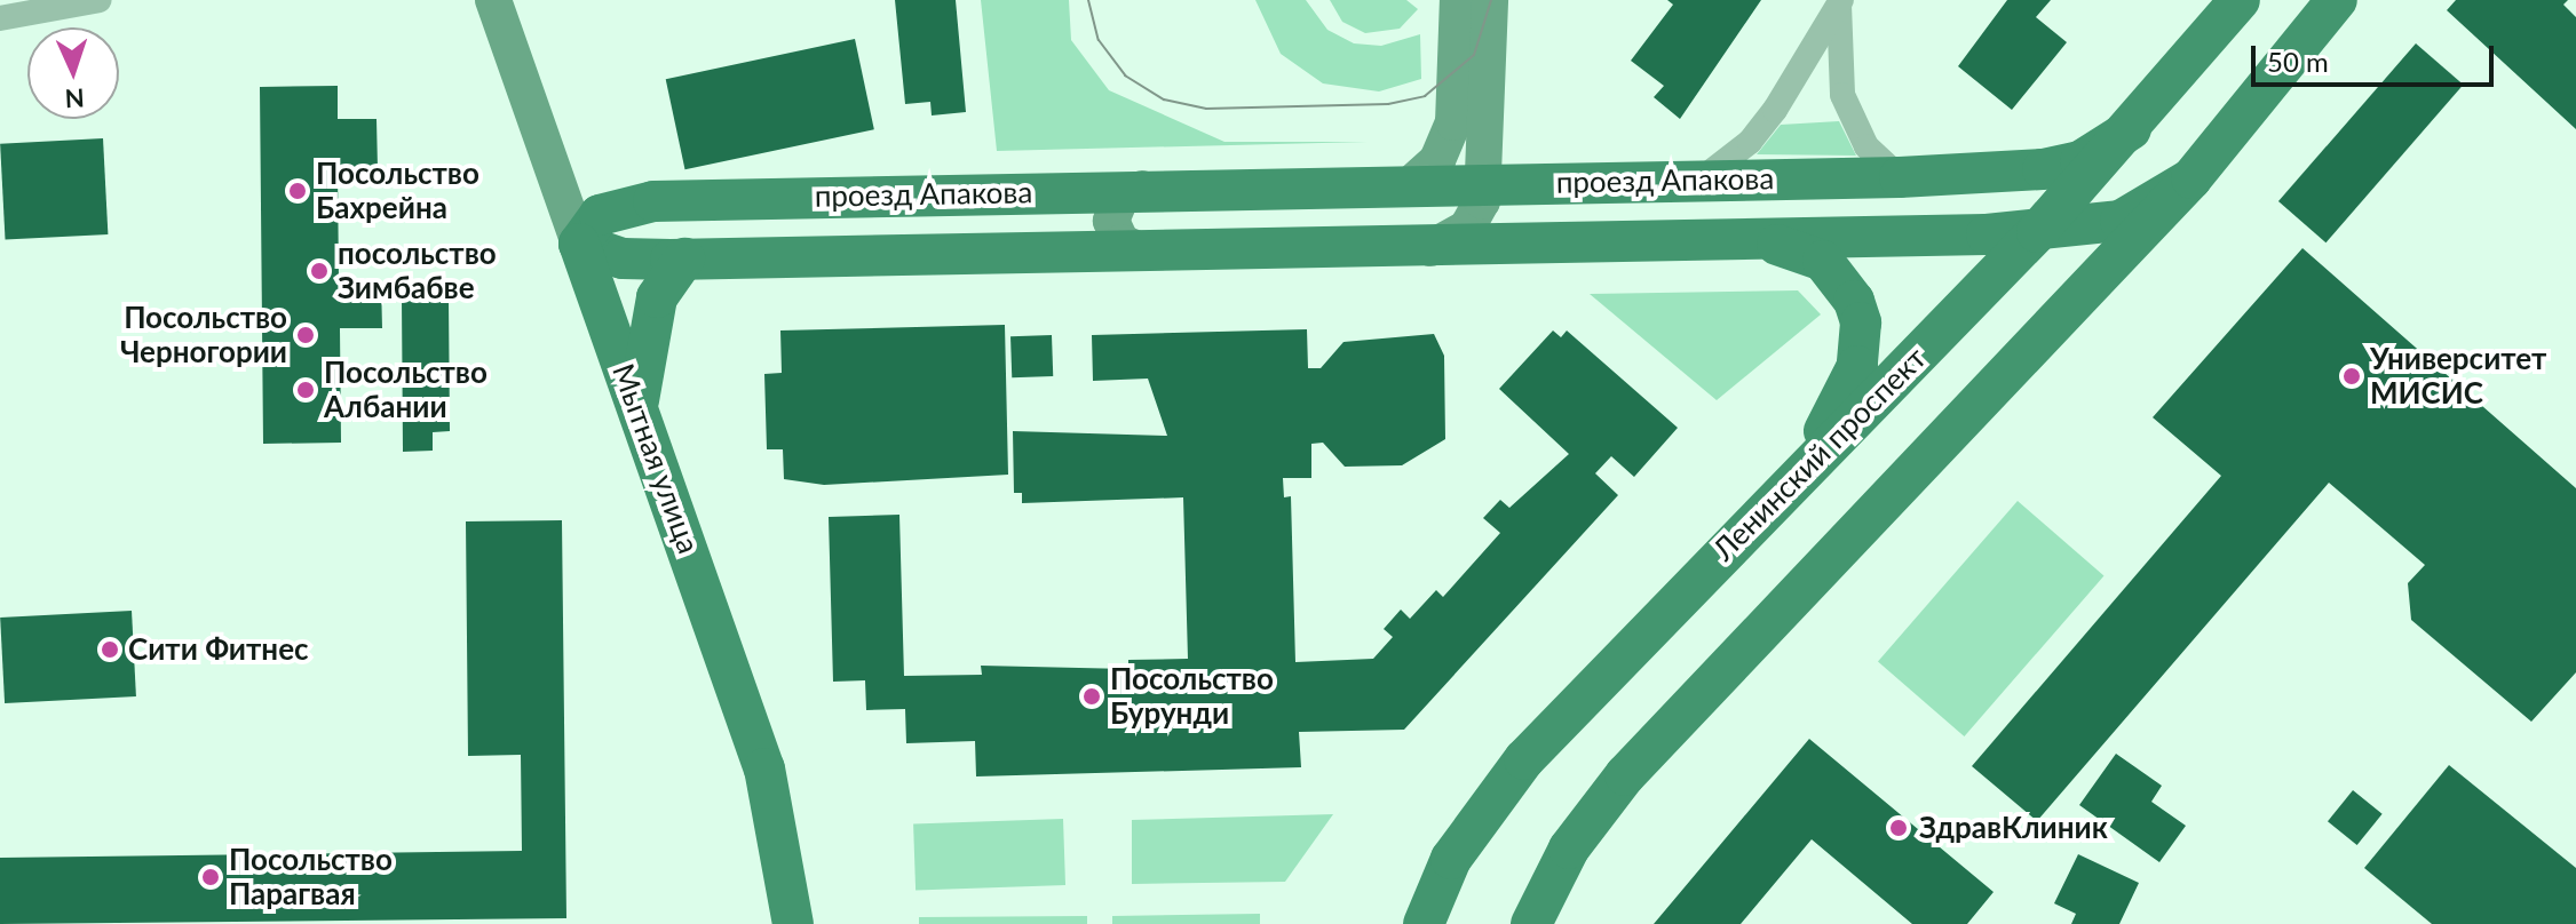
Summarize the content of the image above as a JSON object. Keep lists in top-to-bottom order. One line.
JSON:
{"streets":{"main road":["проезд Апакова","Ленинский проспект","Мытная улица"]},"crossings":[["проезд Апакова","Ленинский проспект"],["проезд Апакова","Мытная улица"]],"places":["Посольство Бахрейна","посольство Зимбабве","Посольство Черногории","Университет МИСИС","Посольство Албании","Сити Фитнес","Посольство Бурунди","ЗдравКлиник","Посольство Парагвая"],"scale_bar":"50 m","north":"bottom"}
